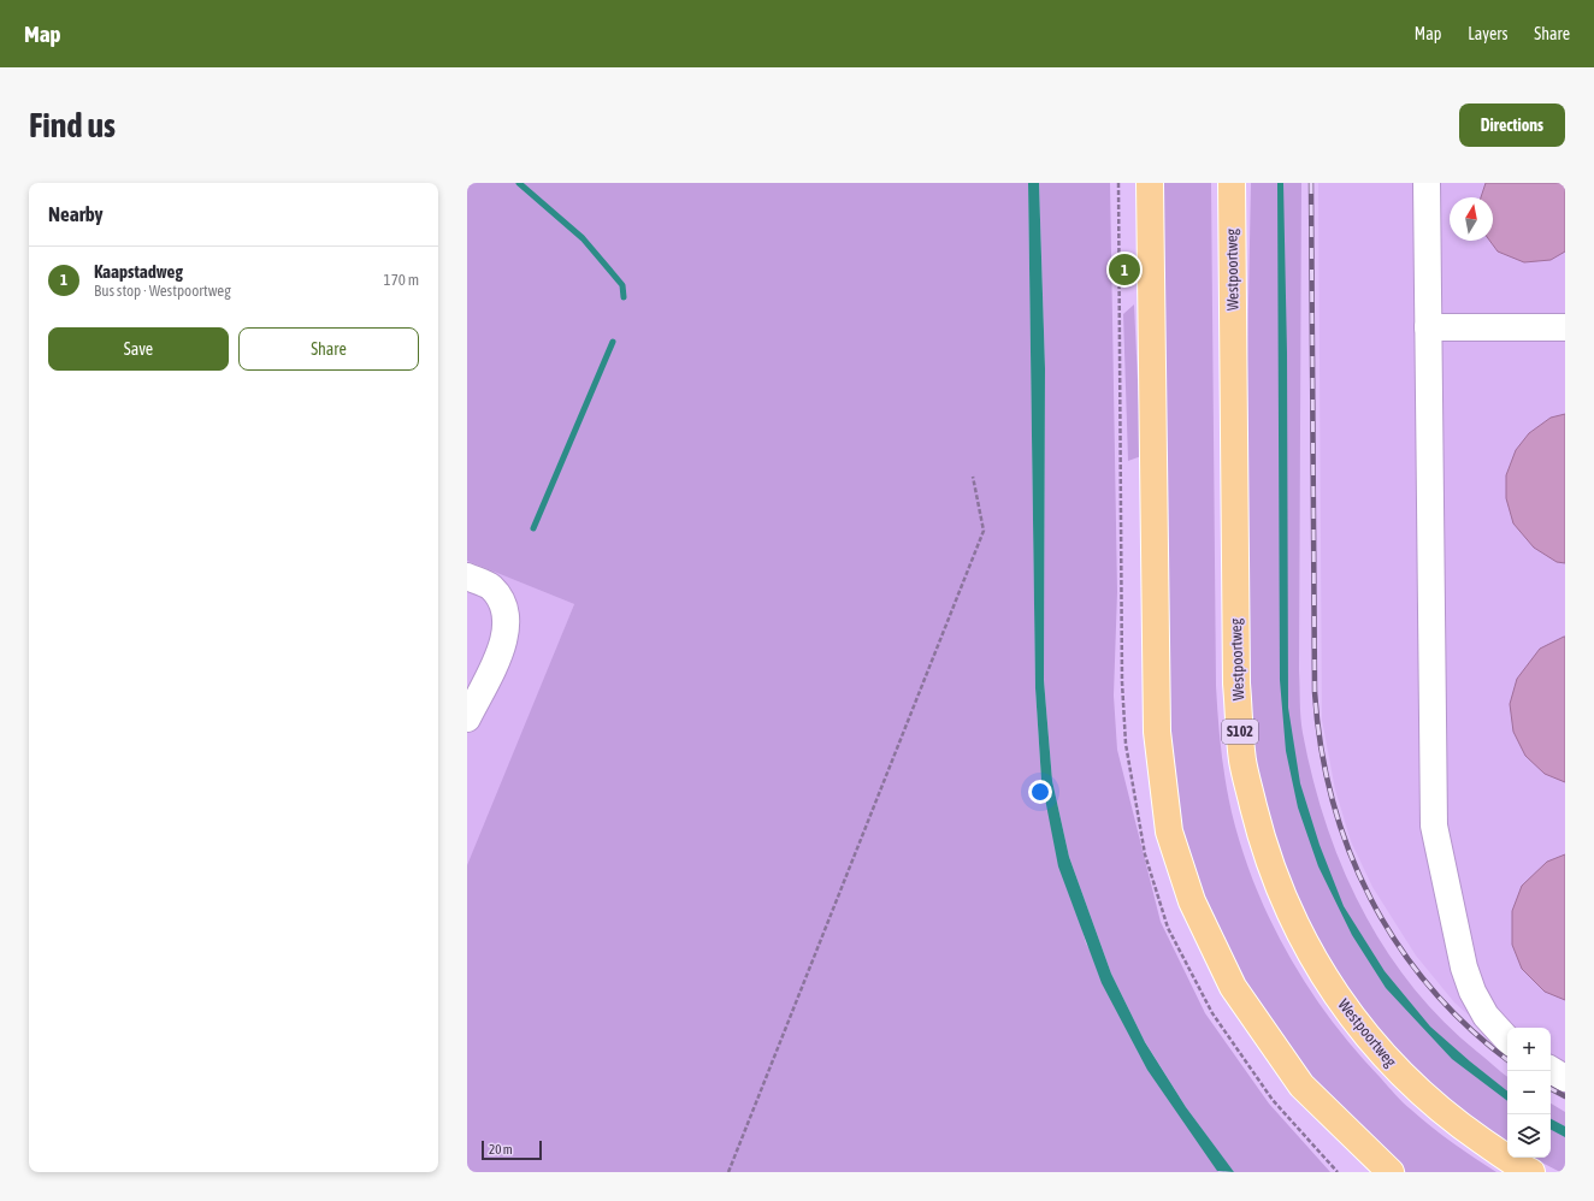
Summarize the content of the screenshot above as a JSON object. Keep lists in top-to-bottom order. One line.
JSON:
{"streets":{"main road":["Westpoortweg","S102"]},"scale_bar":"20 m","north":"top","page":{"header":"Map","nav":["Map","Layers","Share"],"buttons":["Directions",["Save","Share"]],"title":"Find us","heading":"Nearby","list":[{"mark":"1","name":"Kaapstadweg","note":"Bus stop · Westpoortweg","value":"170 m"}],"pins":"1","map_buttons":["+","−"],"scale":"20 m"}}
